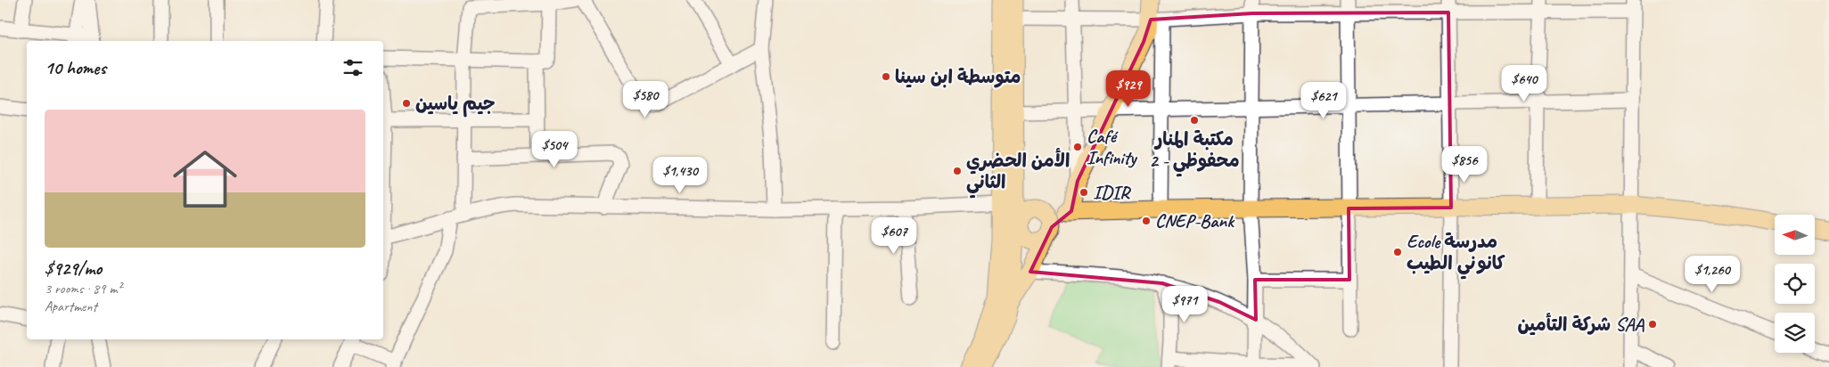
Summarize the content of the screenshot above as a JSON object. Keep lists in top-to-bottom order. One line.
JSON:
{"places":["متوسطة ابن سينا","جيم ياسين","مكتبة المنار 2 - محفوظي","Café Infinity","الأمن الحضري الثاني","IDIR","CNEP-Bank","Ecole مدرسة كانوني الطيب","شركة التأمين SAA"],"north":"left","page":{"heading":"10 homes","price":["$640","$929","$580","$621","$504","$856","$1,430","$607","$1,260","$971"],"list":[{"name":"$929/mo","note":"3 rooms · 89 m² · Apartment"}]}}
